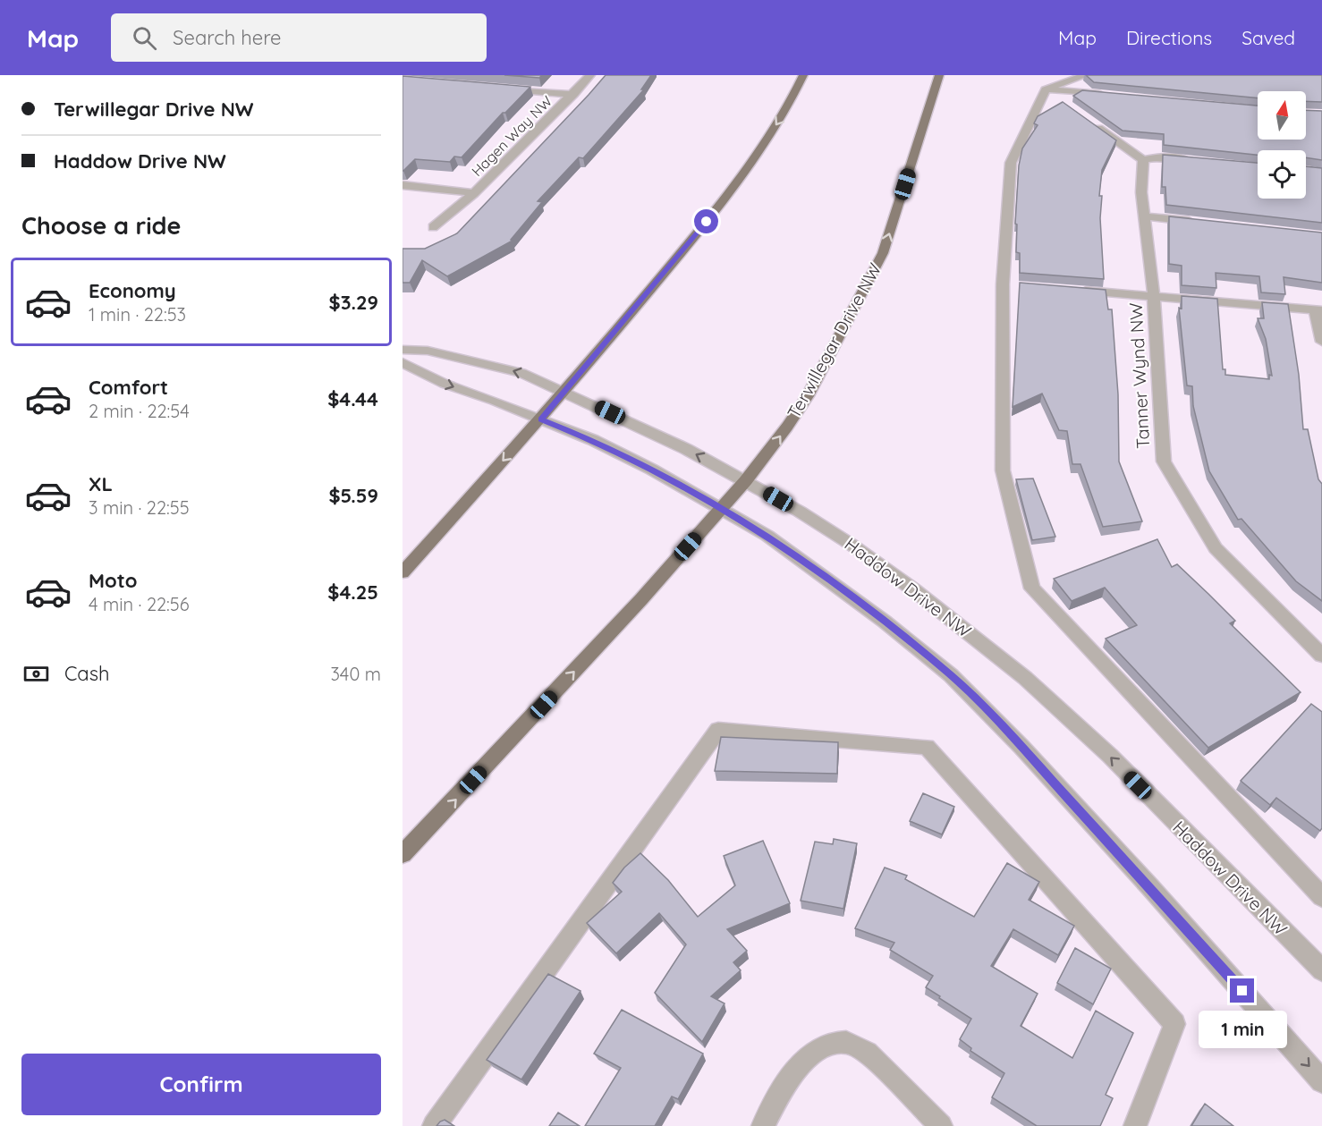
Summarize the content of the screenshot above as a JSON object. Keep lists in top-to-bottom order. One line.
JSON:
{"streets":{"main road":["Terwillegar Drive NW"],"street":["Hagen Way NW","Tanner Wynd NW","Haddow Drive NW"]},"crossings":[["Terwillegar Drive NW","Haddow Drive NW"]],"one_way":["Terwillegar Drive NW"],"north":"top","page":{"header":"Map","search":"Search here","nav":["Map","Directions","Saved"],"banner":["Terwillegar Drive NW","Haddow Drive NW"],"heading":"Choose a ride","list":[{"name":"Economy","note":"1 min · 22:53","value":"$3.29"},{"name":"Comfort","note":"2 min · 22:54","value":"$4.44"},{"name":"XL","note":"3 min · 22:55","value":"$5.59"},{"name":"Moto","note":"4 min · 22:56","value":"$4.25"}],"pay":["Cash","340 m"],"bubble":"1 min","buttons":"Confirm"}}
